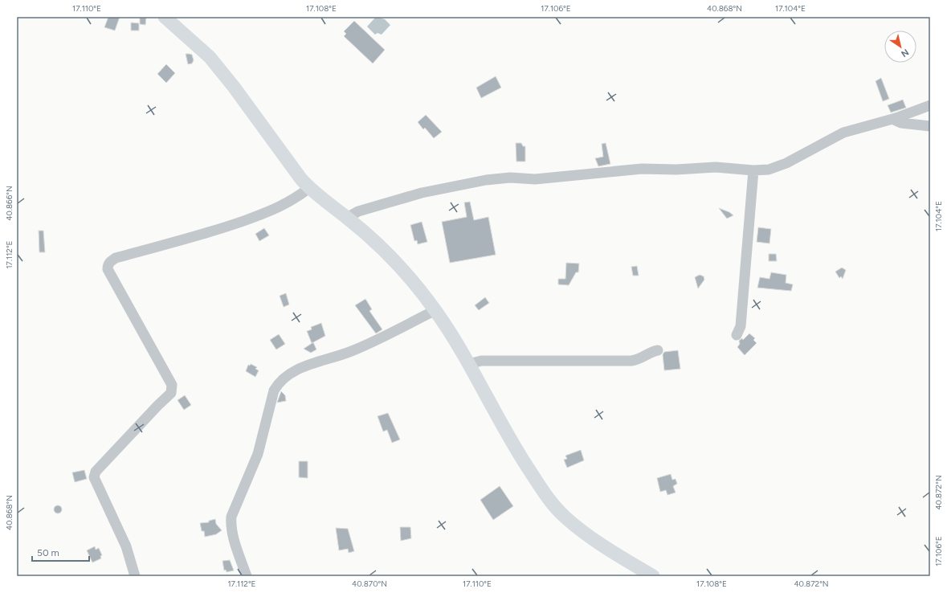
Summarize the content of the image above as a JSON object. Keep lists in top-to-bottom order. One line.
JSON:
{"scale_bar":"50 m","north":"bottom right","coordinates":["17.110°E","17.108°E","17.106°E","40.868°N","17.104°E","40.866°N","17.112°E","40.872°N","40.870°N"]}
